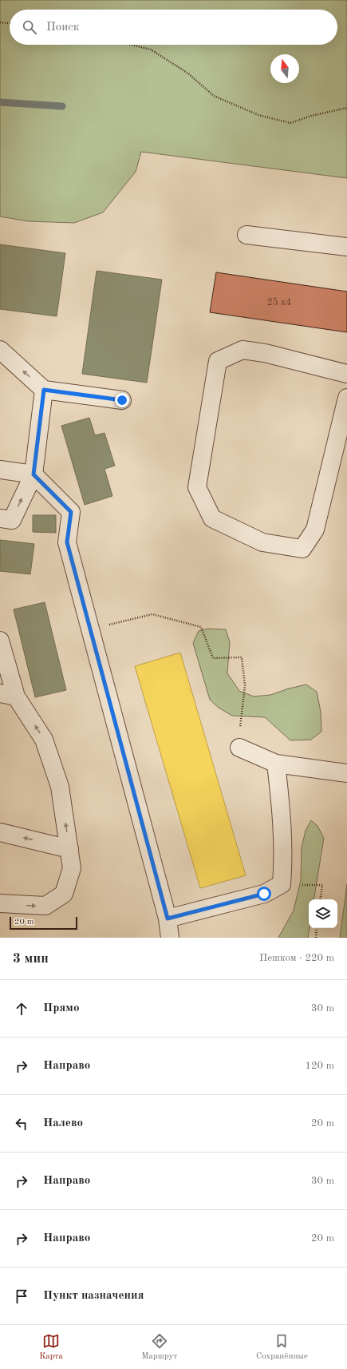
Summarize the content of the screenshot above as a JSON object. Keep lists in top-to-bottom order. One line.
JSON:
{"house_numbers":["25 к4"],"scale_bar":"20 m","north":"top","page":{"search":"Поиск","scale":"20 m","heading":["3 мин","Пешком · 220 m"],"list":[["Прямо","30 m"],["Направо","120 m"],["Налево","20 m"],["Направо","30 m"],["Направо","20 m"],"Пункт назначения"],"nav":["Карта","Маршрут","Сохранённые"]}}
